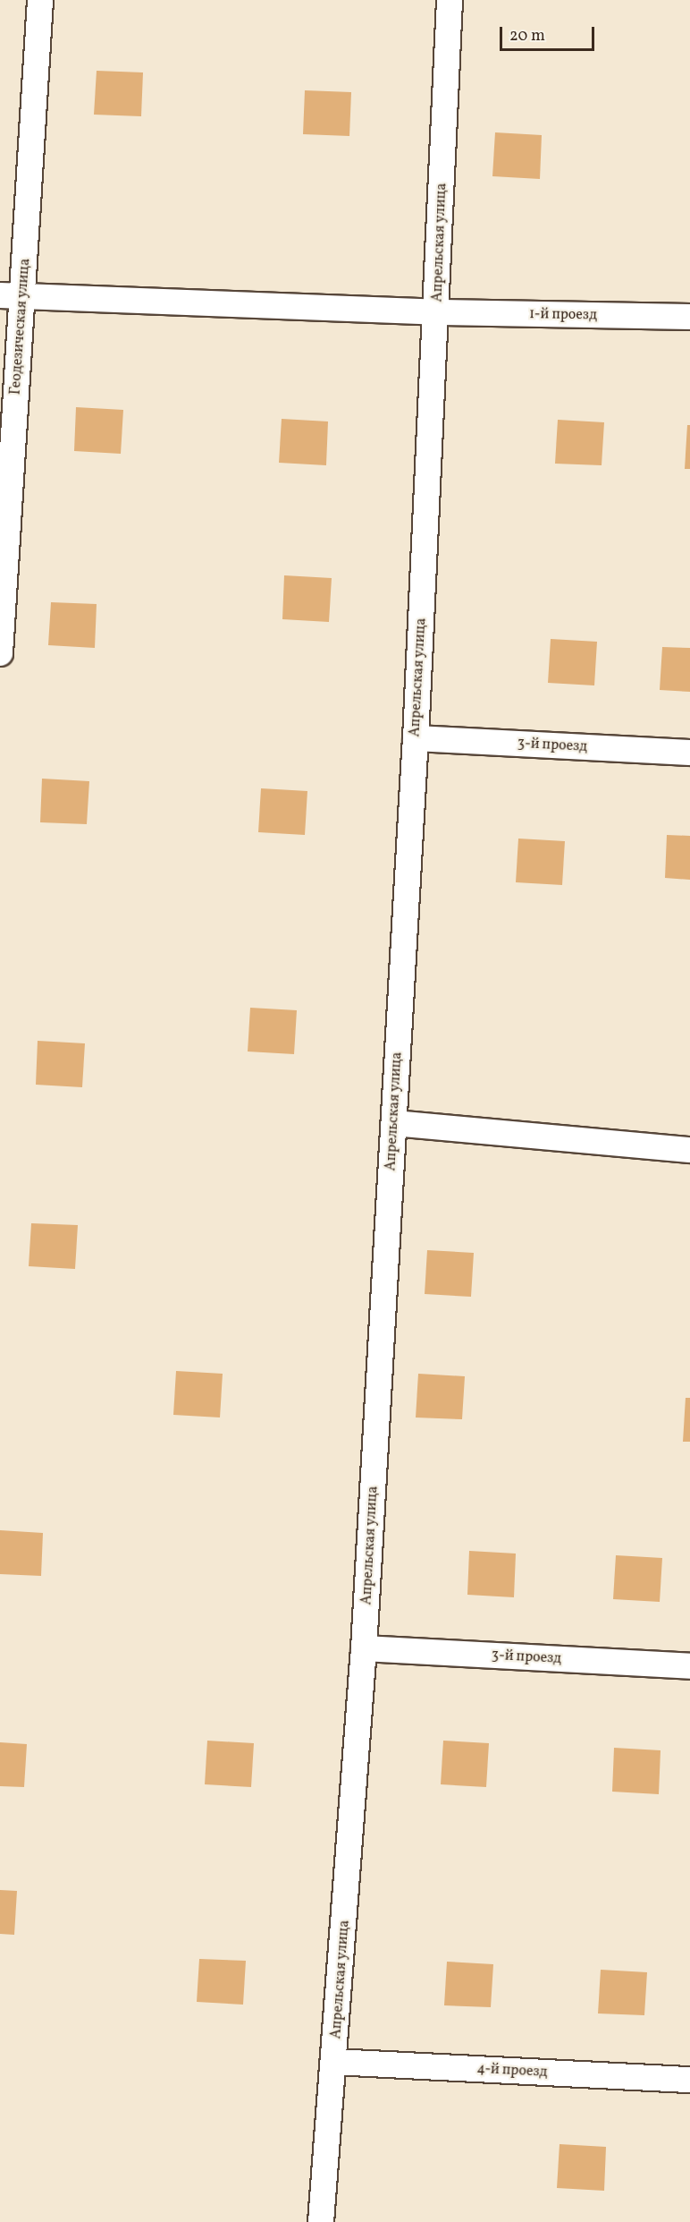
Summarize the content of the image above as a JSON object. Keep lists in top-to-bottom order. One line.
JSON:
{"streets":{"street":["Апрельская улица","1-й проезд","Геодезическая улица","3-й проезд","4-й проезд"]},"crossings":[["Апрельская улица","1-й проезд"],["Апрельская улица","3-й проезд"],["Апрельская улица","4-й проезд"],["1-й проезд","Геодезическая улица"]],"scale_bar":"20 m"}
